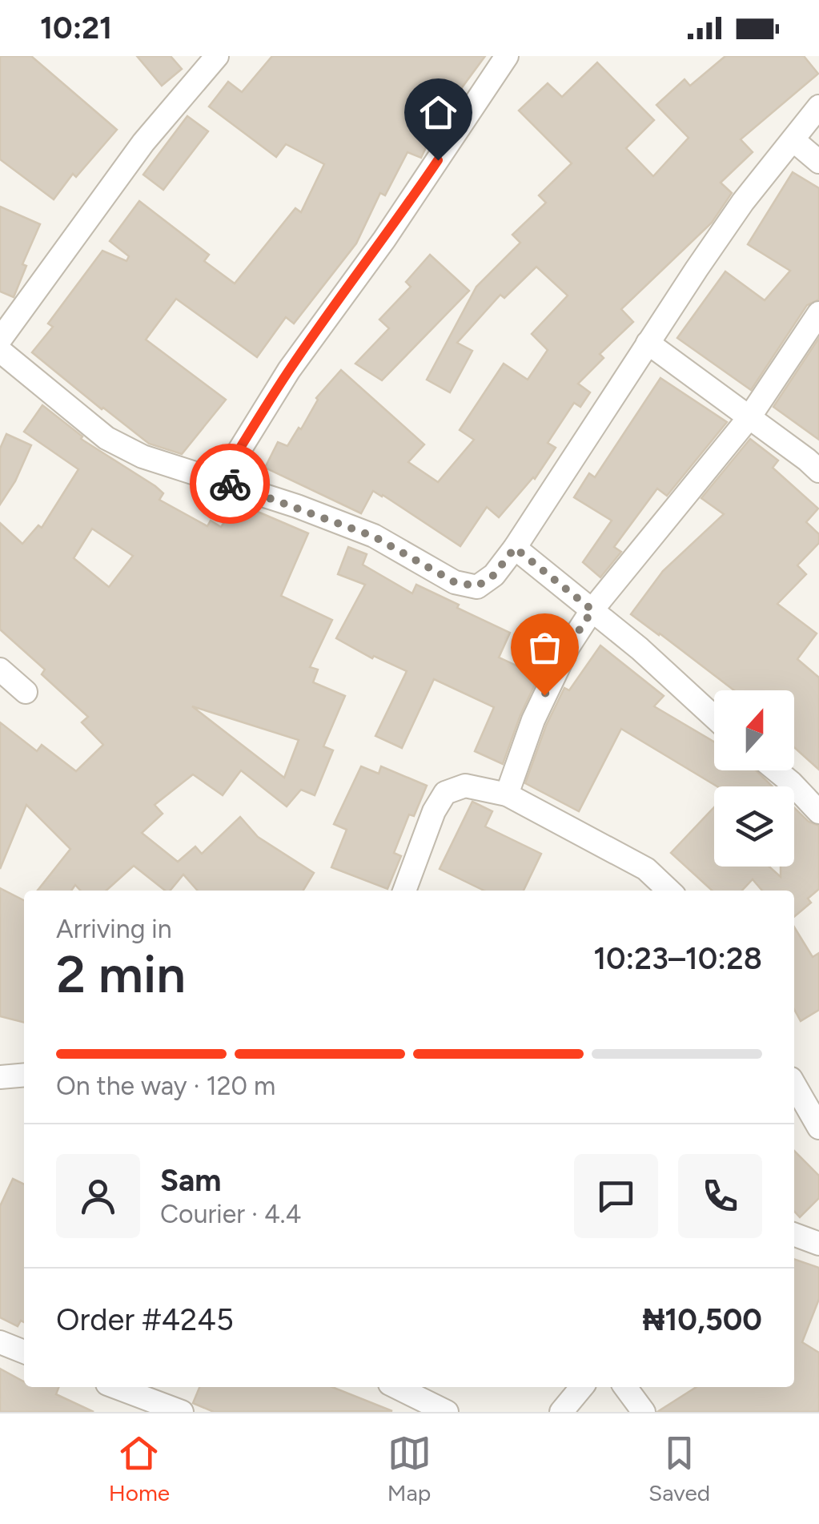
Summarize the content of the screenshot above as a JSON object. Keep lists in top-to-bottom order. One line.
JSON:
{"north":"top","page":{"status":"10:21","heading":["2 min","Arriving in","10:23–10:28"],"panel":["Sam","Courier · 4.4","Order #4245","₦10,500"],"bar":"On the way · 120 m","tabs":["Home","Map","Saved"]}}
